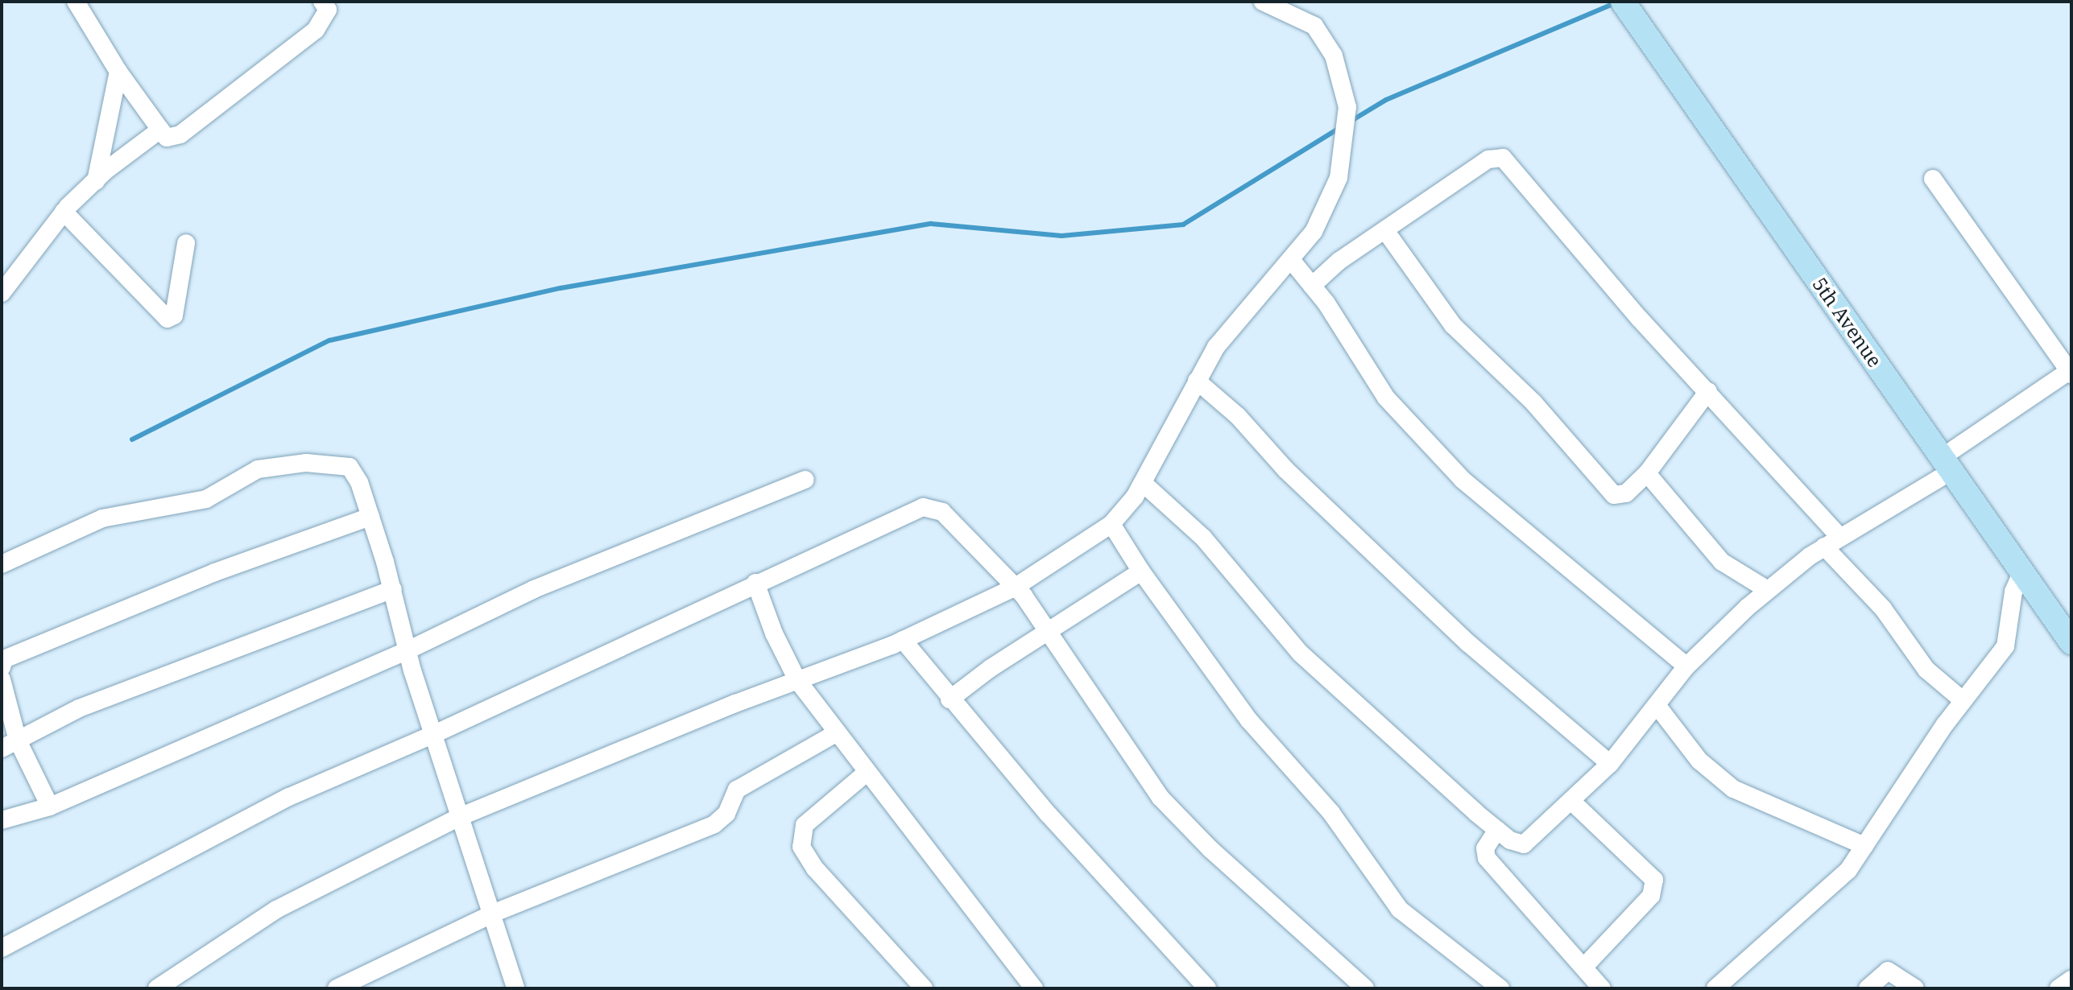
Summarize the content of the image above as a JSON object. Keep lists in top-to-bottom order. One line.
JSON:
{"streets":{"street":["5th Avenue"]}}
